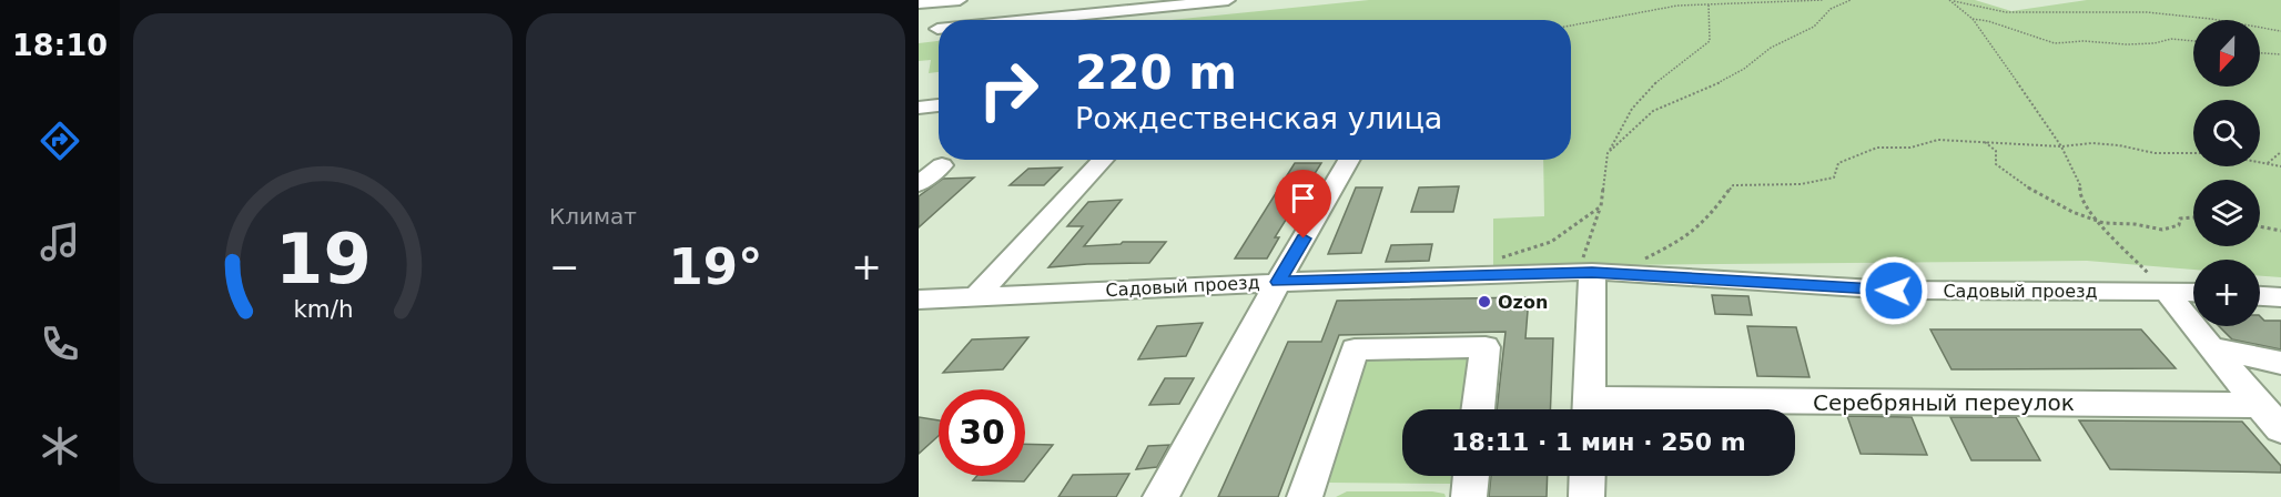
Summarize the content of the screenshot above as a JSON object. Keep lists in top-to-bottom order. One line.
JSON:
{"streets":{"street":["Садовый проезд","Серебряный переулок"]},"places":["Ozon"],"north":"bottom","page":{"tabs":"18:10","tile":"Климат","map_buttons":"+","turn":["220 m","Рождественская улица"],"heat":["−","19°","+"],"limit":"30","trip":"18:11 · 1 мин · 250 m","gauge":["19","km/h"]}}
